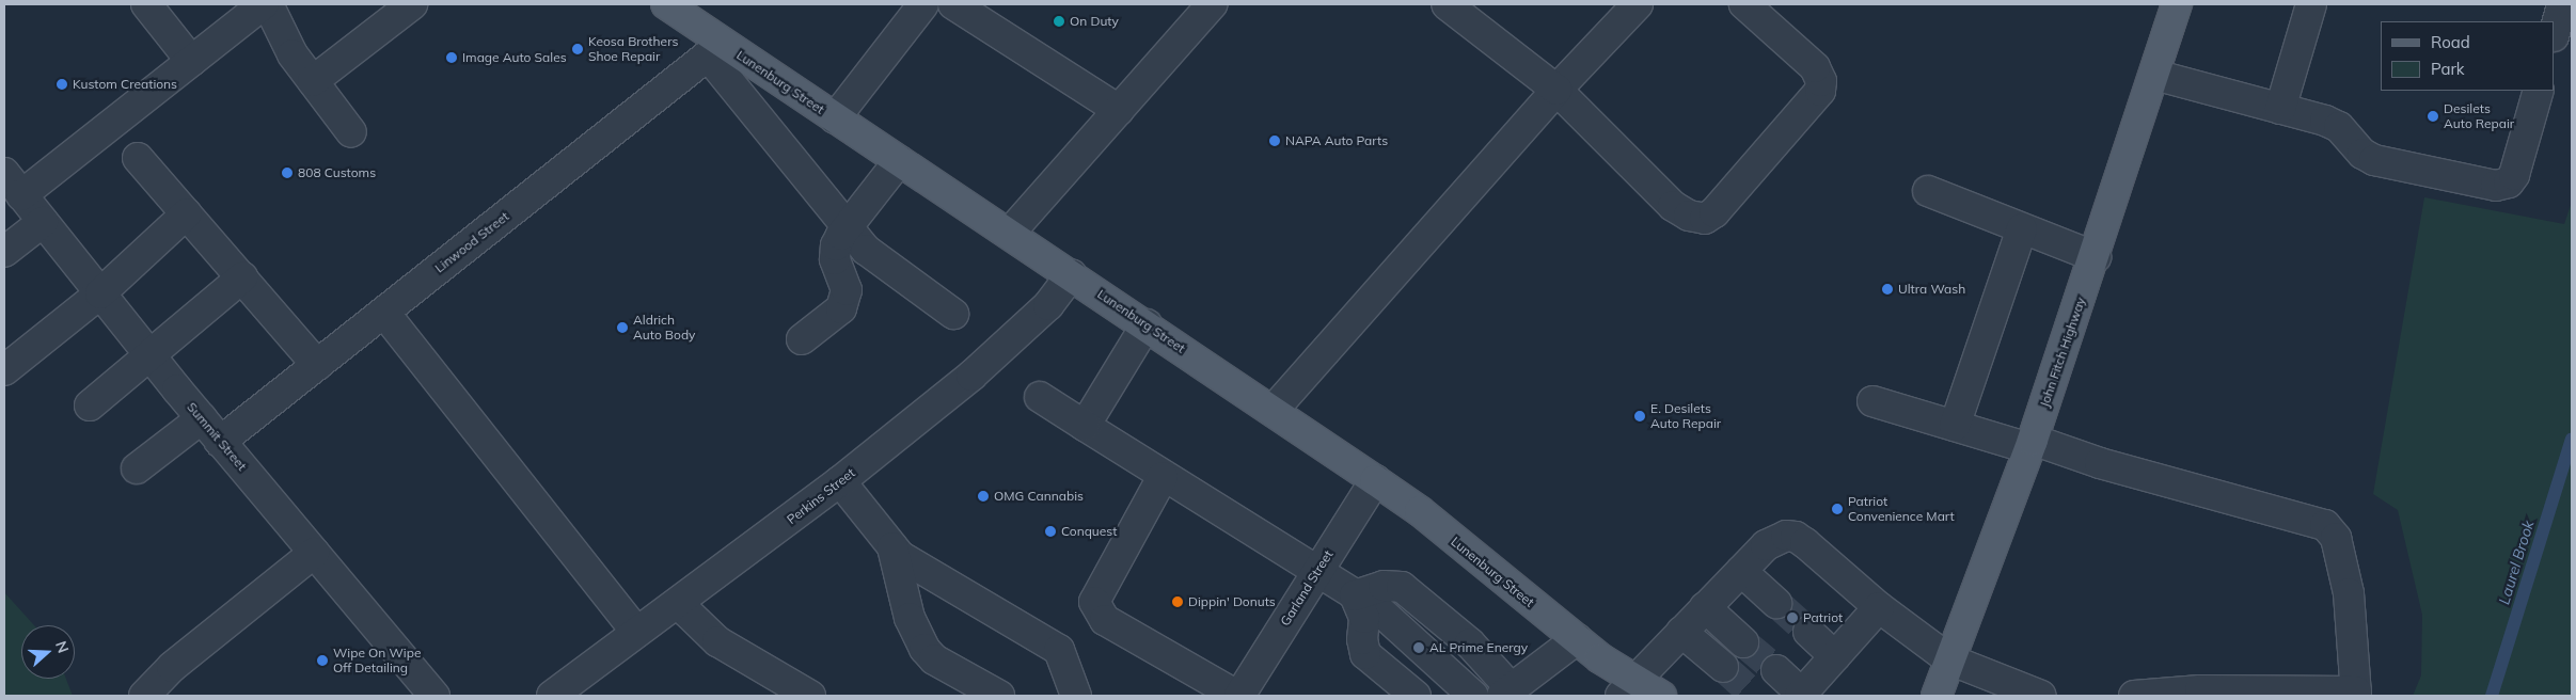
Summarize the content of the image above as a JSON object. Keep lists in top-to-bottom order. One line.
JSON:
{"streets":{"main road":["Lunenburg Street","John Fitch Highway"],"street":["Linwood Street","Summit Street","Perkins Street","Garland Street"]},"crossings":[["Lunenburg Street","Linwood Street"],["Lunenburg Street","Perkins Street"],["Lunenburg Street","Garland Street"],["Linwood Street","Summit Street"]],"water":["Laurel Brook"],"places":["On Duty","Keosa Brothers Shoe Repair","Image Auto Sales","Kustom Creations","Desilets Auto Repair","NAPA Auto Parts","808 Customs","Ultra Wash","Aldrich Auto Body","E. Desilets Auto Repair","OMG Cannabis","Patriot Convenience Mart","Conquest","Dippin' Donuts","Patriot","AL Prime Energy","Wipe On Wipe Off Detailing"],"legend":["Road","Park"],"north":"right"}
